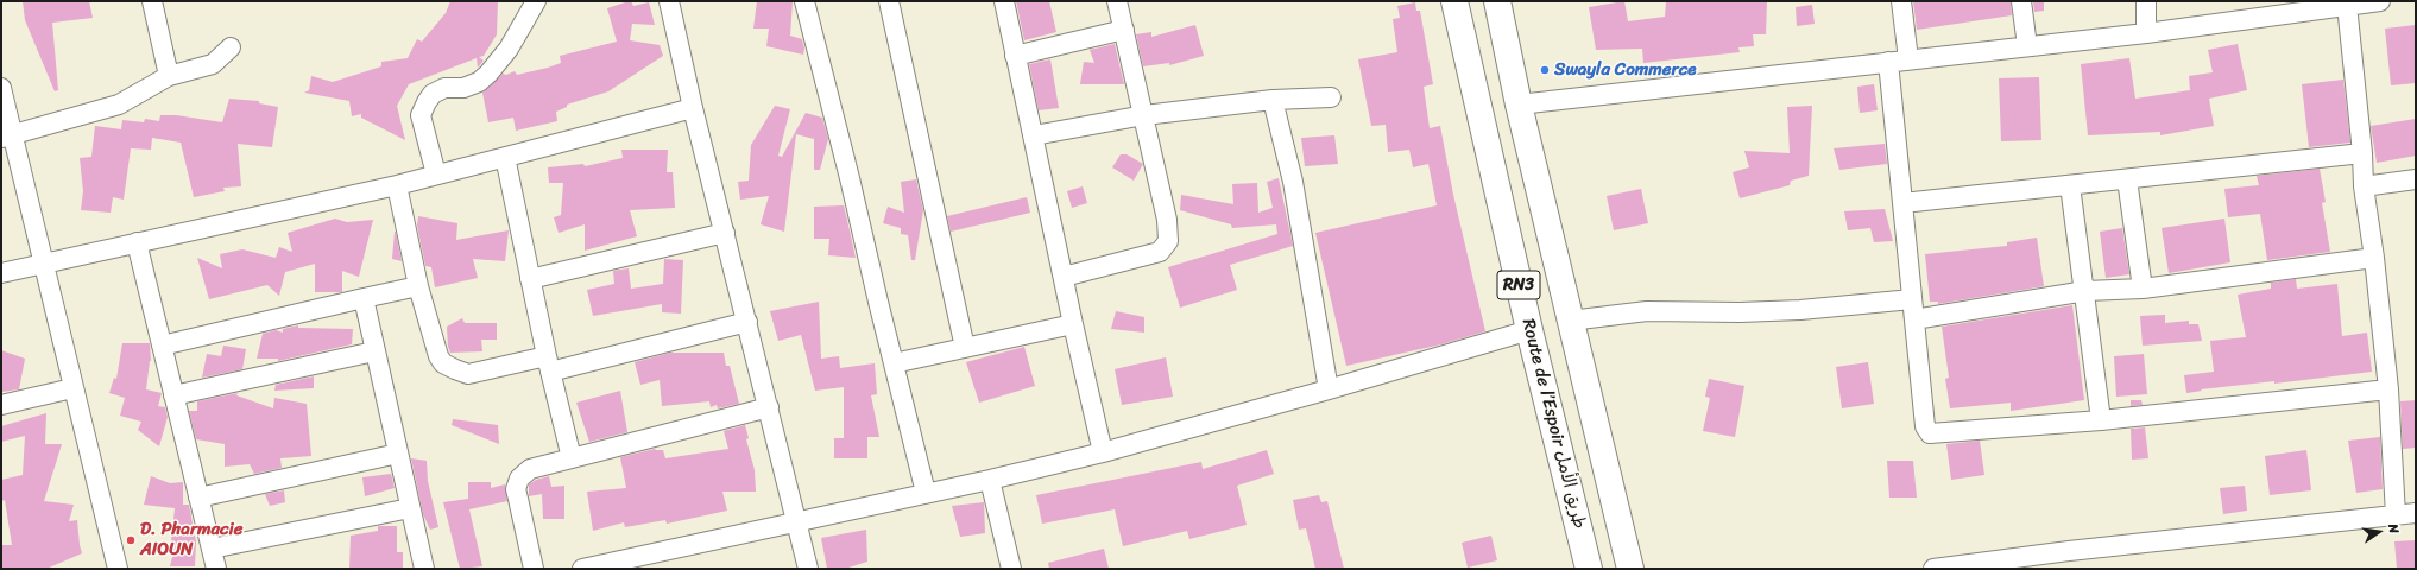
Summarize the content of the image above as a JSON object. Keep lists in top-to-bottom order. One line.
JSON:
{"streets":{"highway":["RN3","Route de l’Espoir طريق الأمل"]},"places":["Swayla Commerce","D. Pharmacie AIOUN"],"north":"right"}
